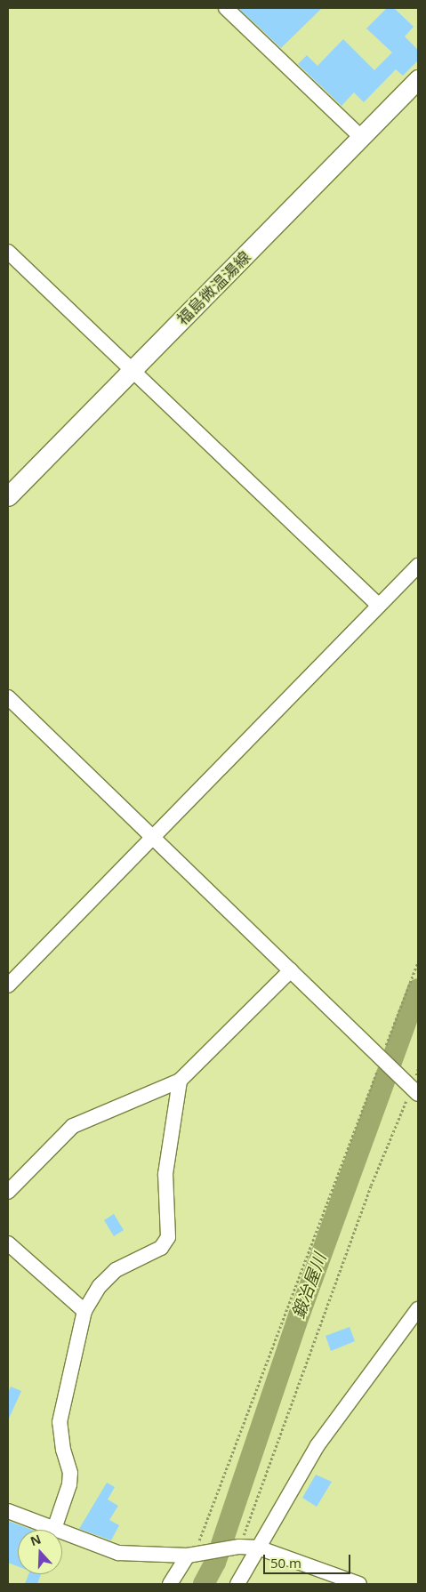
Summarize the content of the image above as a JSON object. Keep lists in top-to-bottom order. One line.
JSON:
{"streets":{"main road":["福島微温湯線"]},"water":["鍛冶屋川"],"scale_bar":"50 m","north":"top"}
